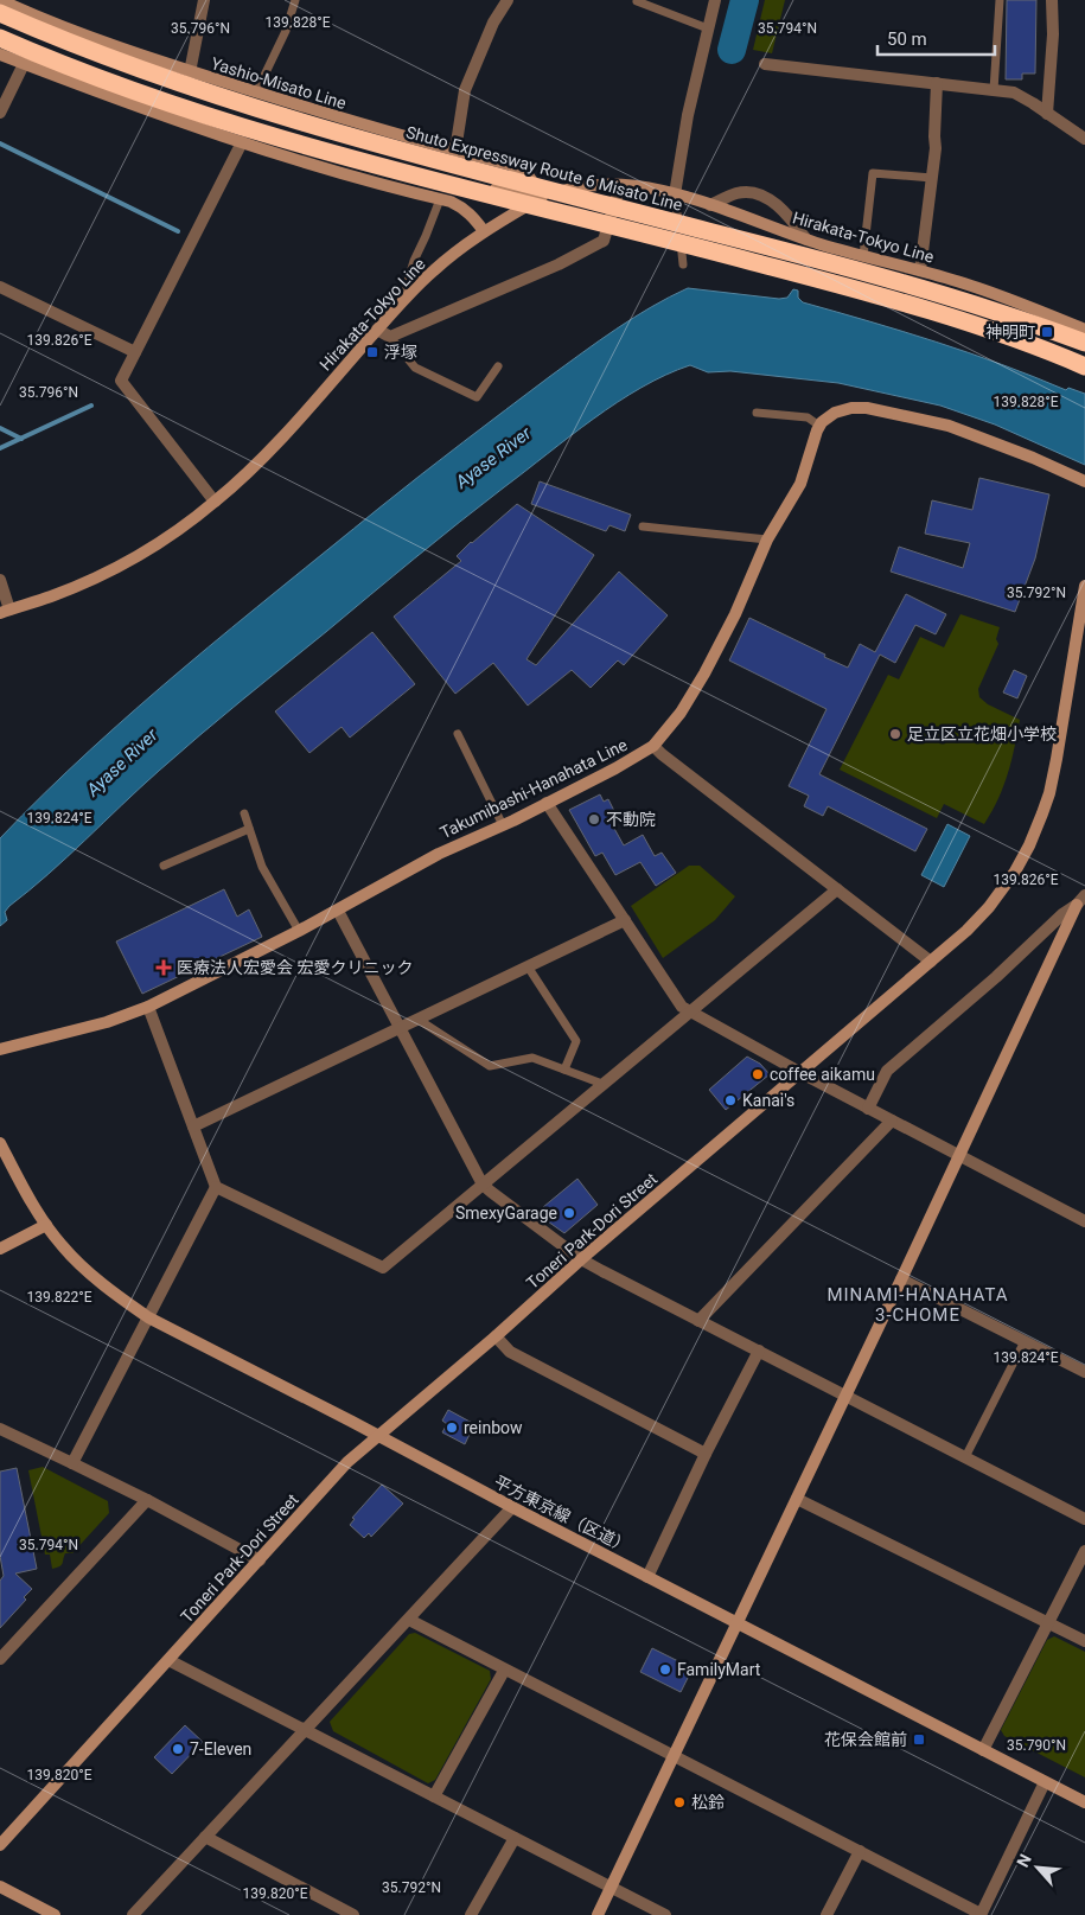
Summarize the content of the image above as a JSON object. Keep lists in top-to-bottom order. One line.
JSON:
{"streets":{"highway":["Shuto Expressway Route 6 Misato Line"],"main road":["Yashio-Misato Line","Hirakata-Tokyo Line","Takumibashi-Hanahata Line","Toneri Park-Dori Street","平方東京線（区道）"]},"crossings":[["Yashio-Misato Line","Hirakata-Tokyo Line"],["Toneri Park-Dori Street","平方東京線（区道）"]],"districts":["MINAMI-HANAHATA 3-CHOME"],"water":["Ayase River"],"places":{"transit":["神明町","浮塚","花保会館前"],"other":["足立区立花畑小学校","不動院","coffee aikamu","Kanai's","SmexyGarage","reinbow","FamilyMart","7-Eleven","松鈴"],"health":["医療法人宏愛会 宏愛クリニック"]},"scale_bar":"50 m","north":"top left","coordinates":["139.828°E","35.796°N","35.794°N","139.826°E","35.792°N","139.824°E","139.822°E","35.790°N","139.820°E"]}
